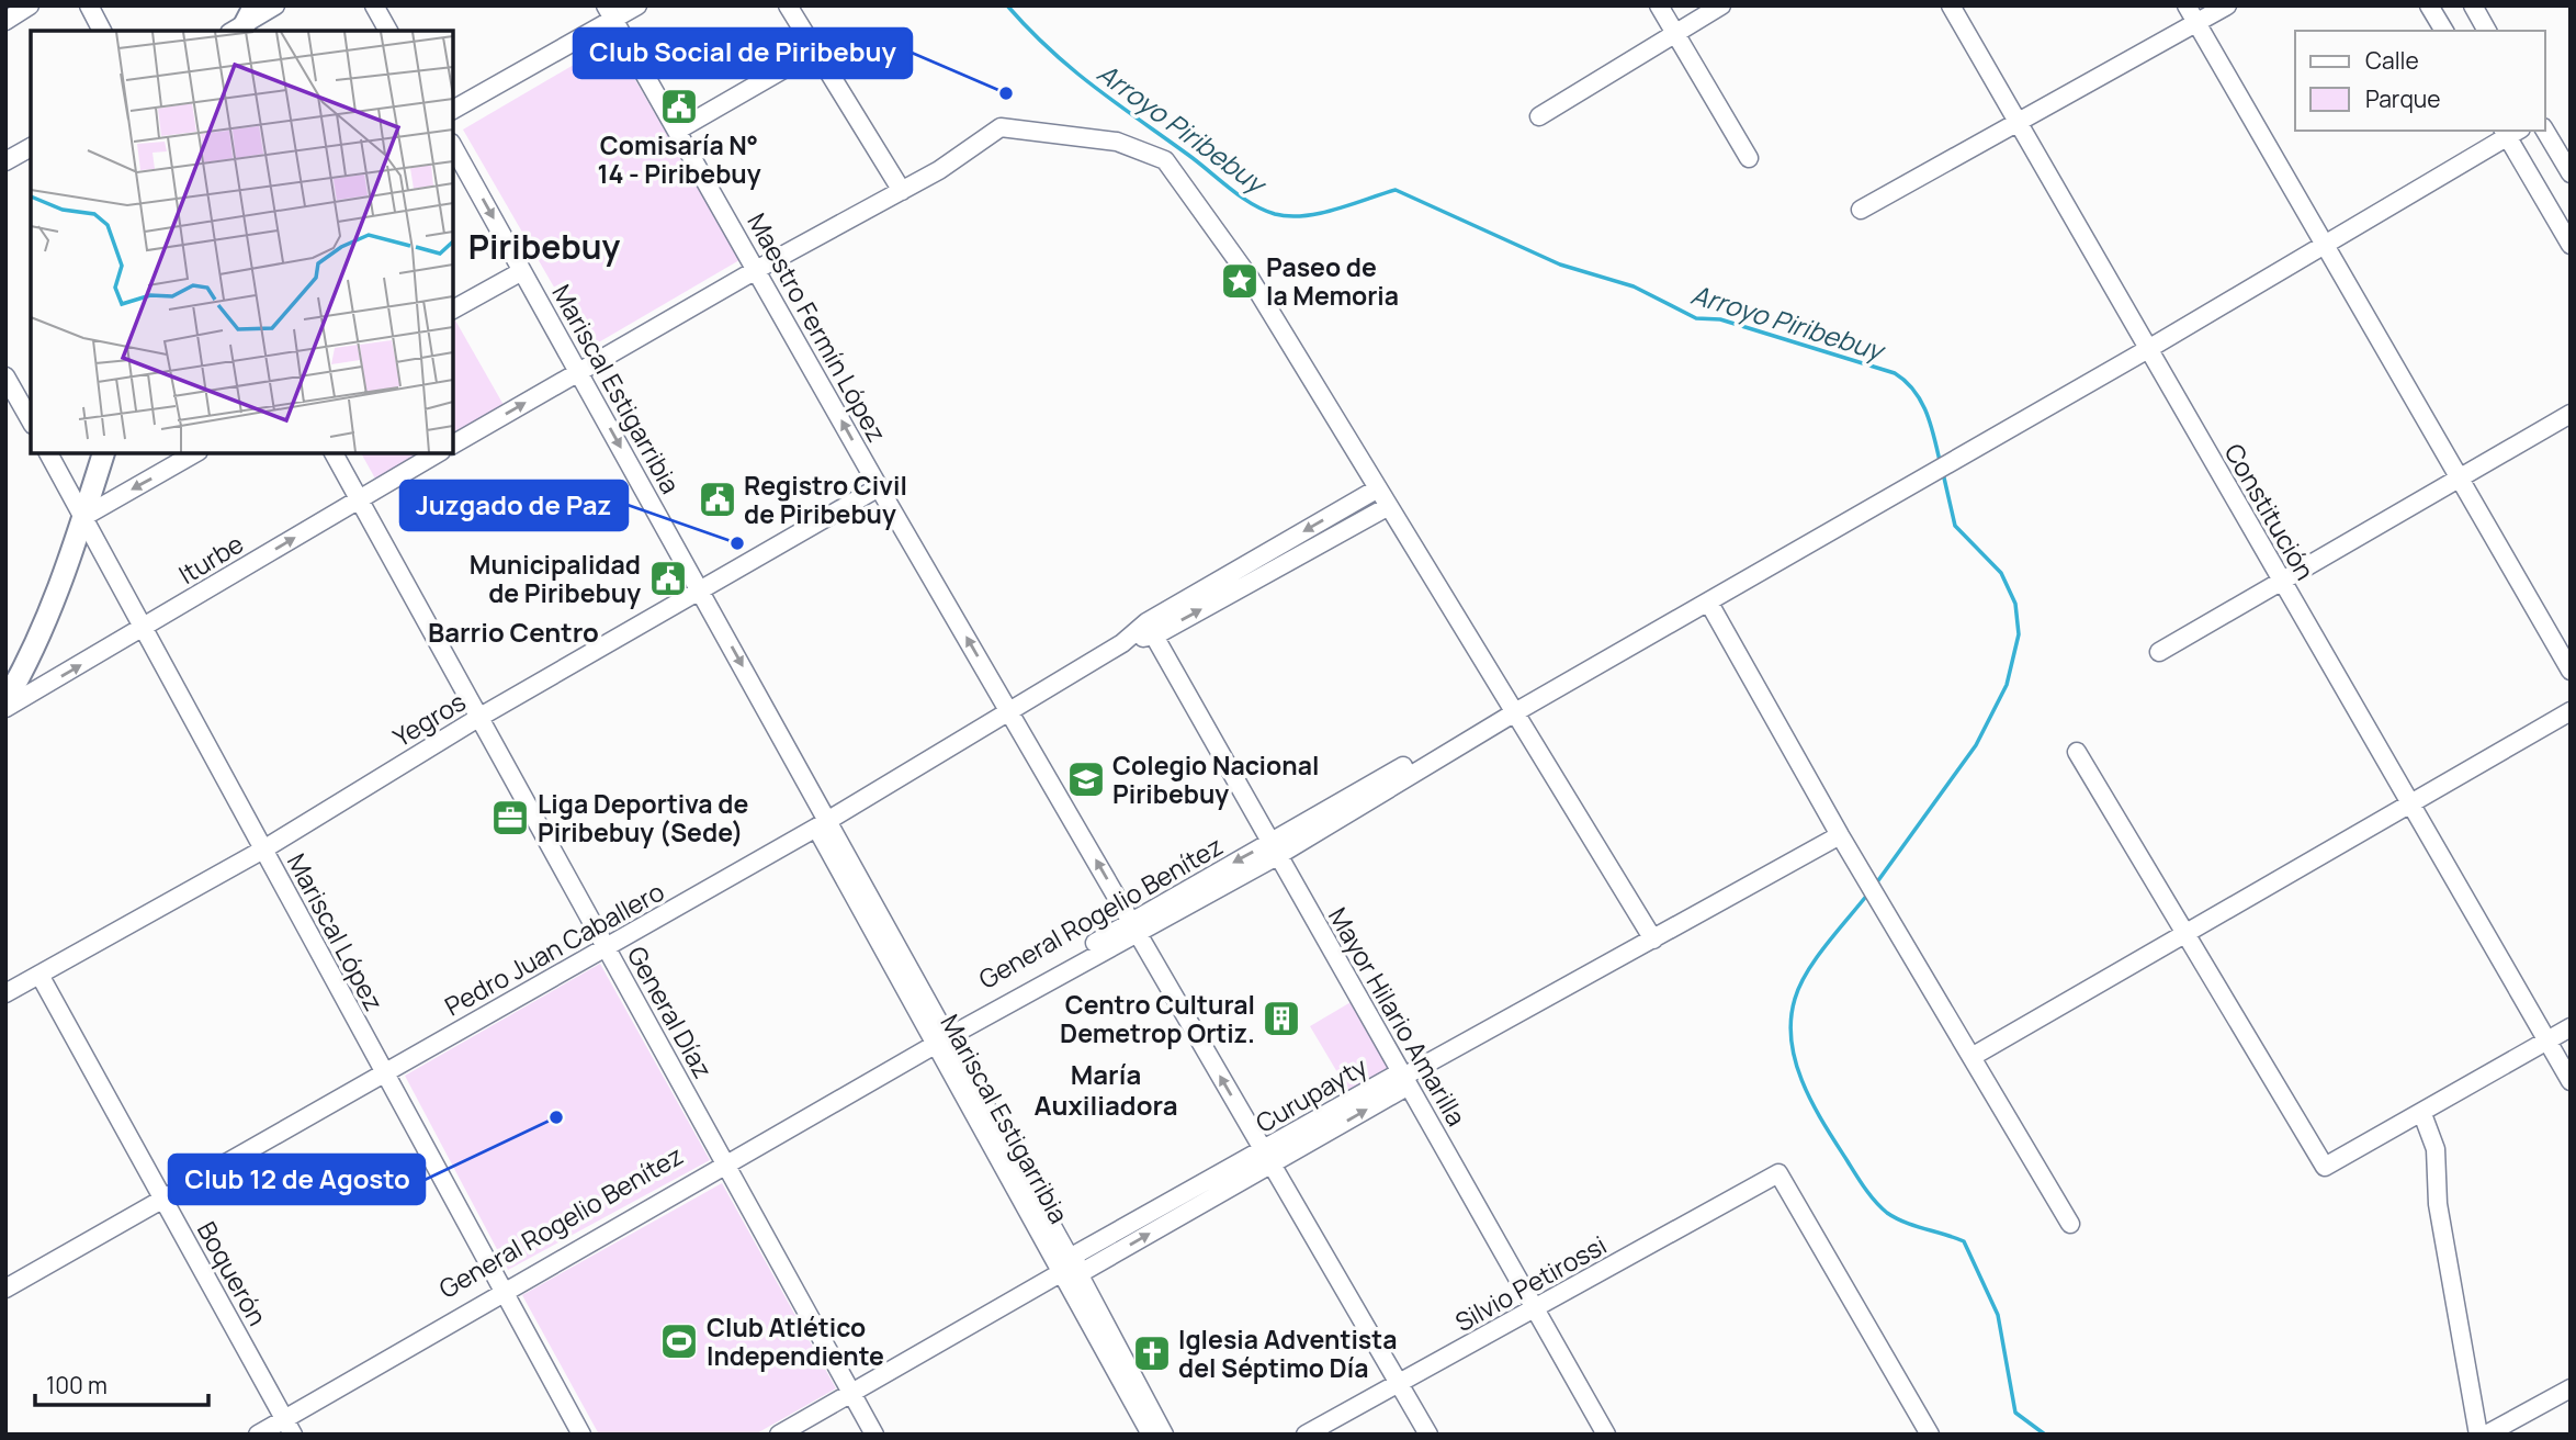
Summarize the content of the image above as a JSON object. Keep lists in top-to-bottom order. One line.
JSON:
{"streets":{"street":["Maestro Fermín López","Mariscal Estigarribia","Constitución","Iturbe","Yegros","General Rogelio Benítez","Mariscal López","Pedro Juan Caballero","General Díaz","Mayor Hilario Amarilla","Curupayty","Boquerón","Silvio Petirossi"]},"crossings":[["Maestro Fermín López","Yegros"],["Maestro Fermín López","General Rogelio Benítez"],["Maestro Fermín López","Pedro Juan Caballero"],["Maestro Fermín López","Curupayty"],["Maestro Fermín López","Silvio Petirossi"],["Mariscal Estigarribia","Yegros"],["Mariscal Estigarribia","General Rogelio Benítez"],["Mariscal Estigarribia","Pedro Juan Caballero"],["Mariscal Estigarribia","Curupayty"],["Constitución","General Rogelio Benítez"],["Iturbe","Mariscal López"],["Iturbe","General Díaz"],["Yegros","Mariscal López"],["Yegros","General Díaz"],["Yegros","Boquerón"],["General Rogelio Benítez","Mariscal López"],["General Rogelio Benítez","General Díaz"],["General Rogelio Benítez","Mayor Hilario Amarilla"],["General Rogelio Benítez","Boquerón"],["Mariscal López","Pedro Juan Caballero"],["Pedro Juan Caballero","General Díaz"],["Pedro Juan Caballero","Mayor Hilario Amarilla"],["Pedro Juan Caballero","Boquerón"],["General Díaz","Curupayty"],["Mayor Hilario Amarilla","Curupayty"],["Mayor Hilario Amarilla","Silvio Petirossi"]],"one_way":["Maestro Fermín López","Mariscal Estigarribia"],"districts":["Piribebuy","Barrio Centro","María Auxiliadora"],"water":["Arroyo Piribebuy"],"places":{"other":["Club Social de Piribebuy","Juzgado de Paz","Club 12 de Agosto"],"public building":["Comisaría N° 14 - Piribebuy","Registro Civil de Piribebuy","Municipalidad de Piribebuy"],"place":["Paseo de la Memoria"],"school or university":["Colegio Nacional Piribebuy"],"office":["Liga Deportiva de Piribebuy (Sede)"],"building":["Centro Cultural Demetrop Ortiz."],"sports":["Club Atlético Independiente"],"church":["Iglesia Adventista del Séptimo Día"]},"legend":["Calle","Parque"],"scale_bar":"100 m"}
